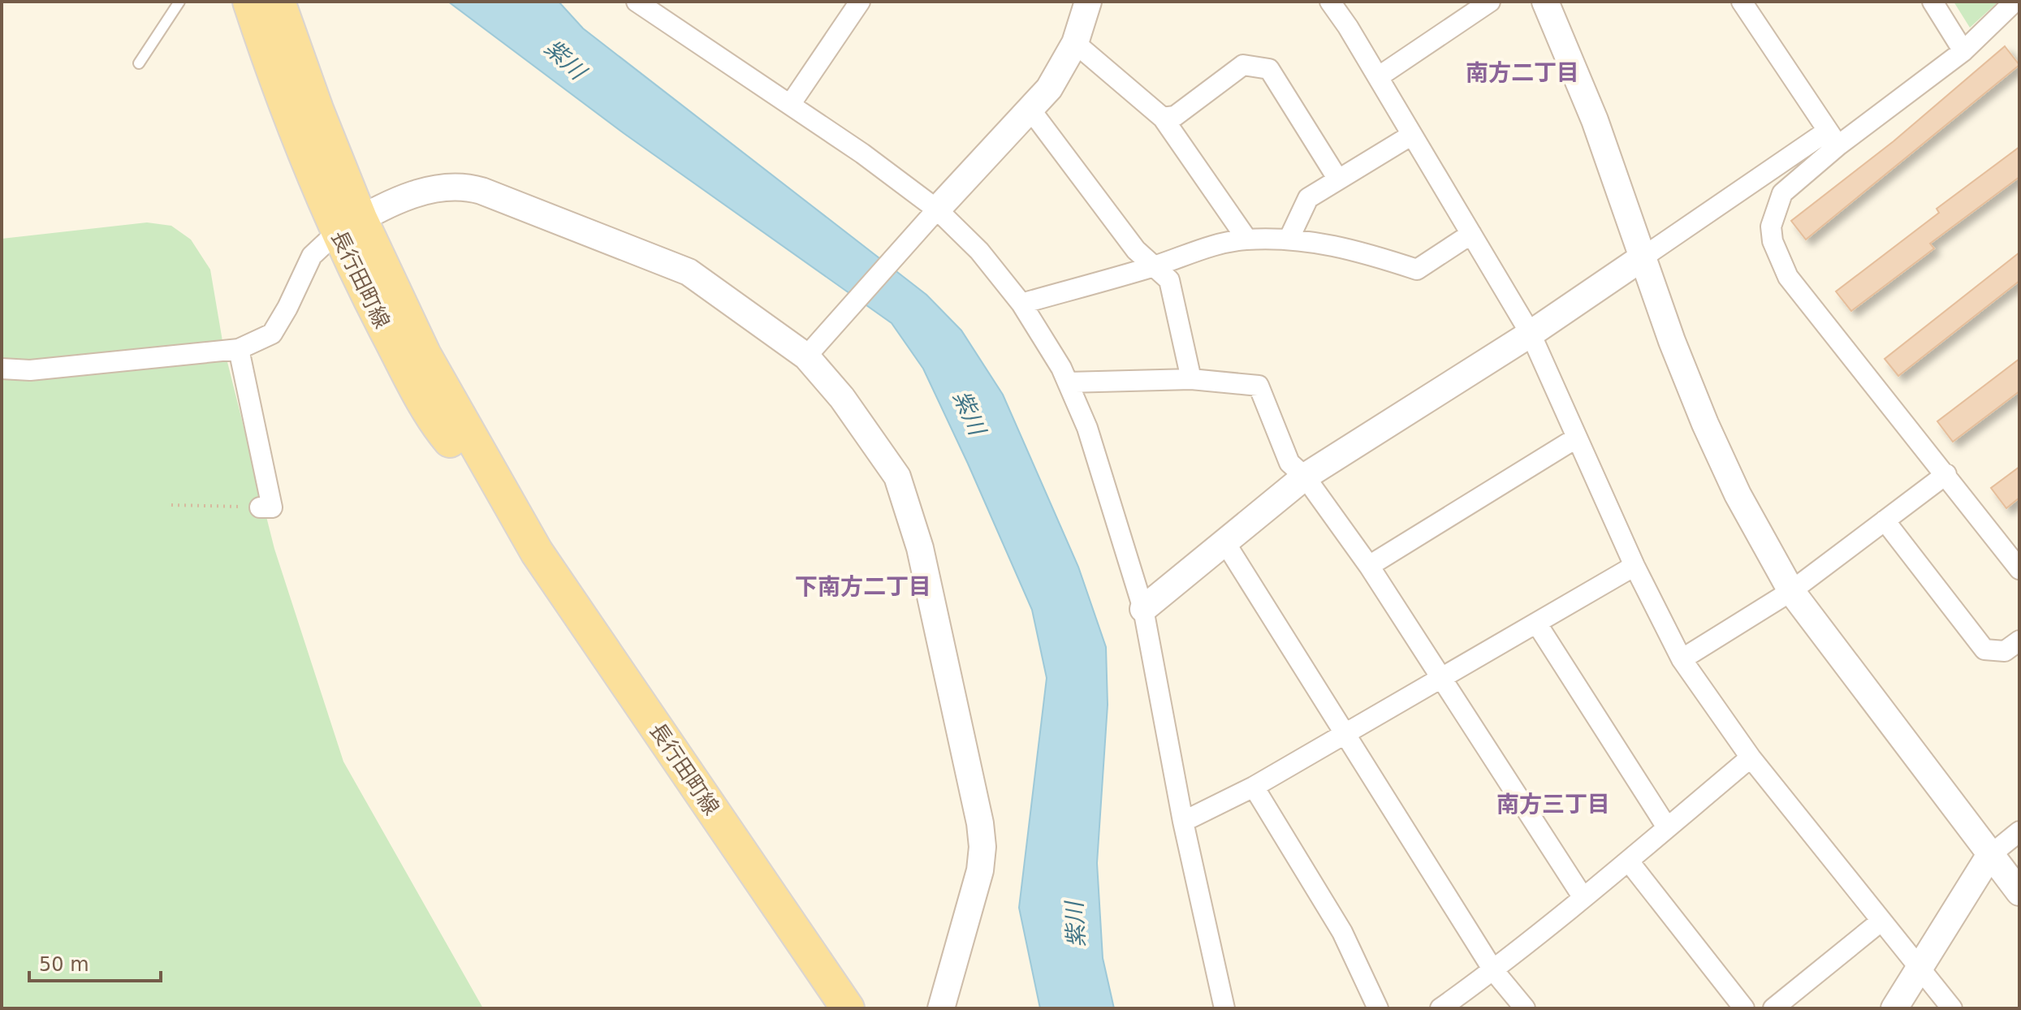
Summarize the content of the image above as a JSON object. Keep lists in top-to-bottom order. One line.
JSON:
{"streets":{"main road":["長行田町線"]},"districts":["南方二丁目","下南方二丁目","南方三丁目"],"water":["紫川"],"scale_bar":"50 m"}
